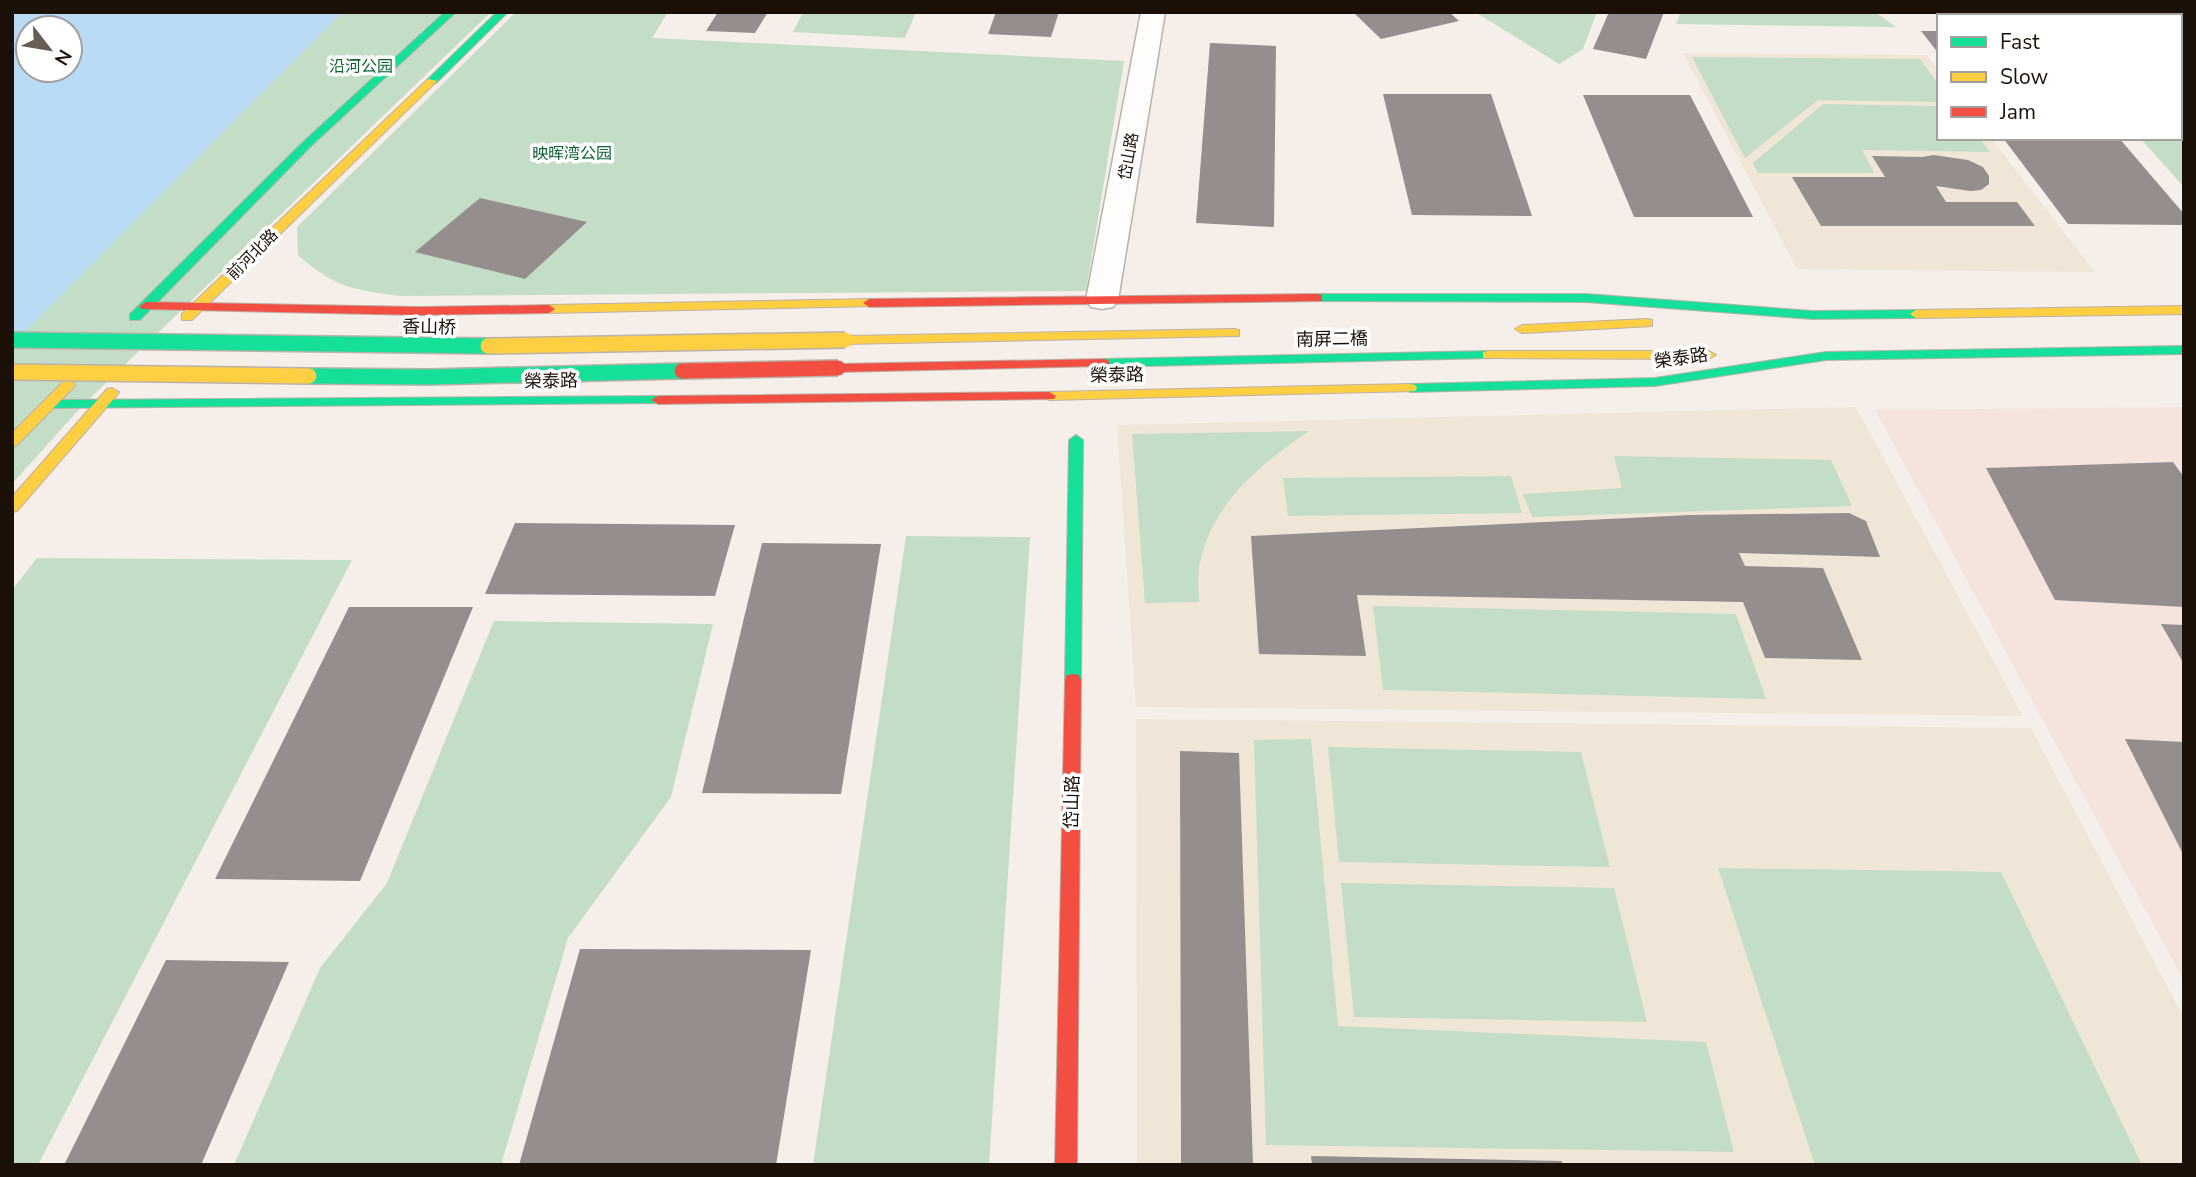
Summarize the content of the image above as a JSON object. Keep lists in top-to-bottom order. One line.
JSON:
{"streets":{"main road":["岱山路","前河北路","香山桥","南屏二橋","榮泰路"]},"crossings":[["前河北路","榮泰路"],["南屏二橋","榮泰路"]],"parks":["沿河公园","映晖湾公园"],"legend":["Fast","Slow","Jam"],"north":"bottom right"}
